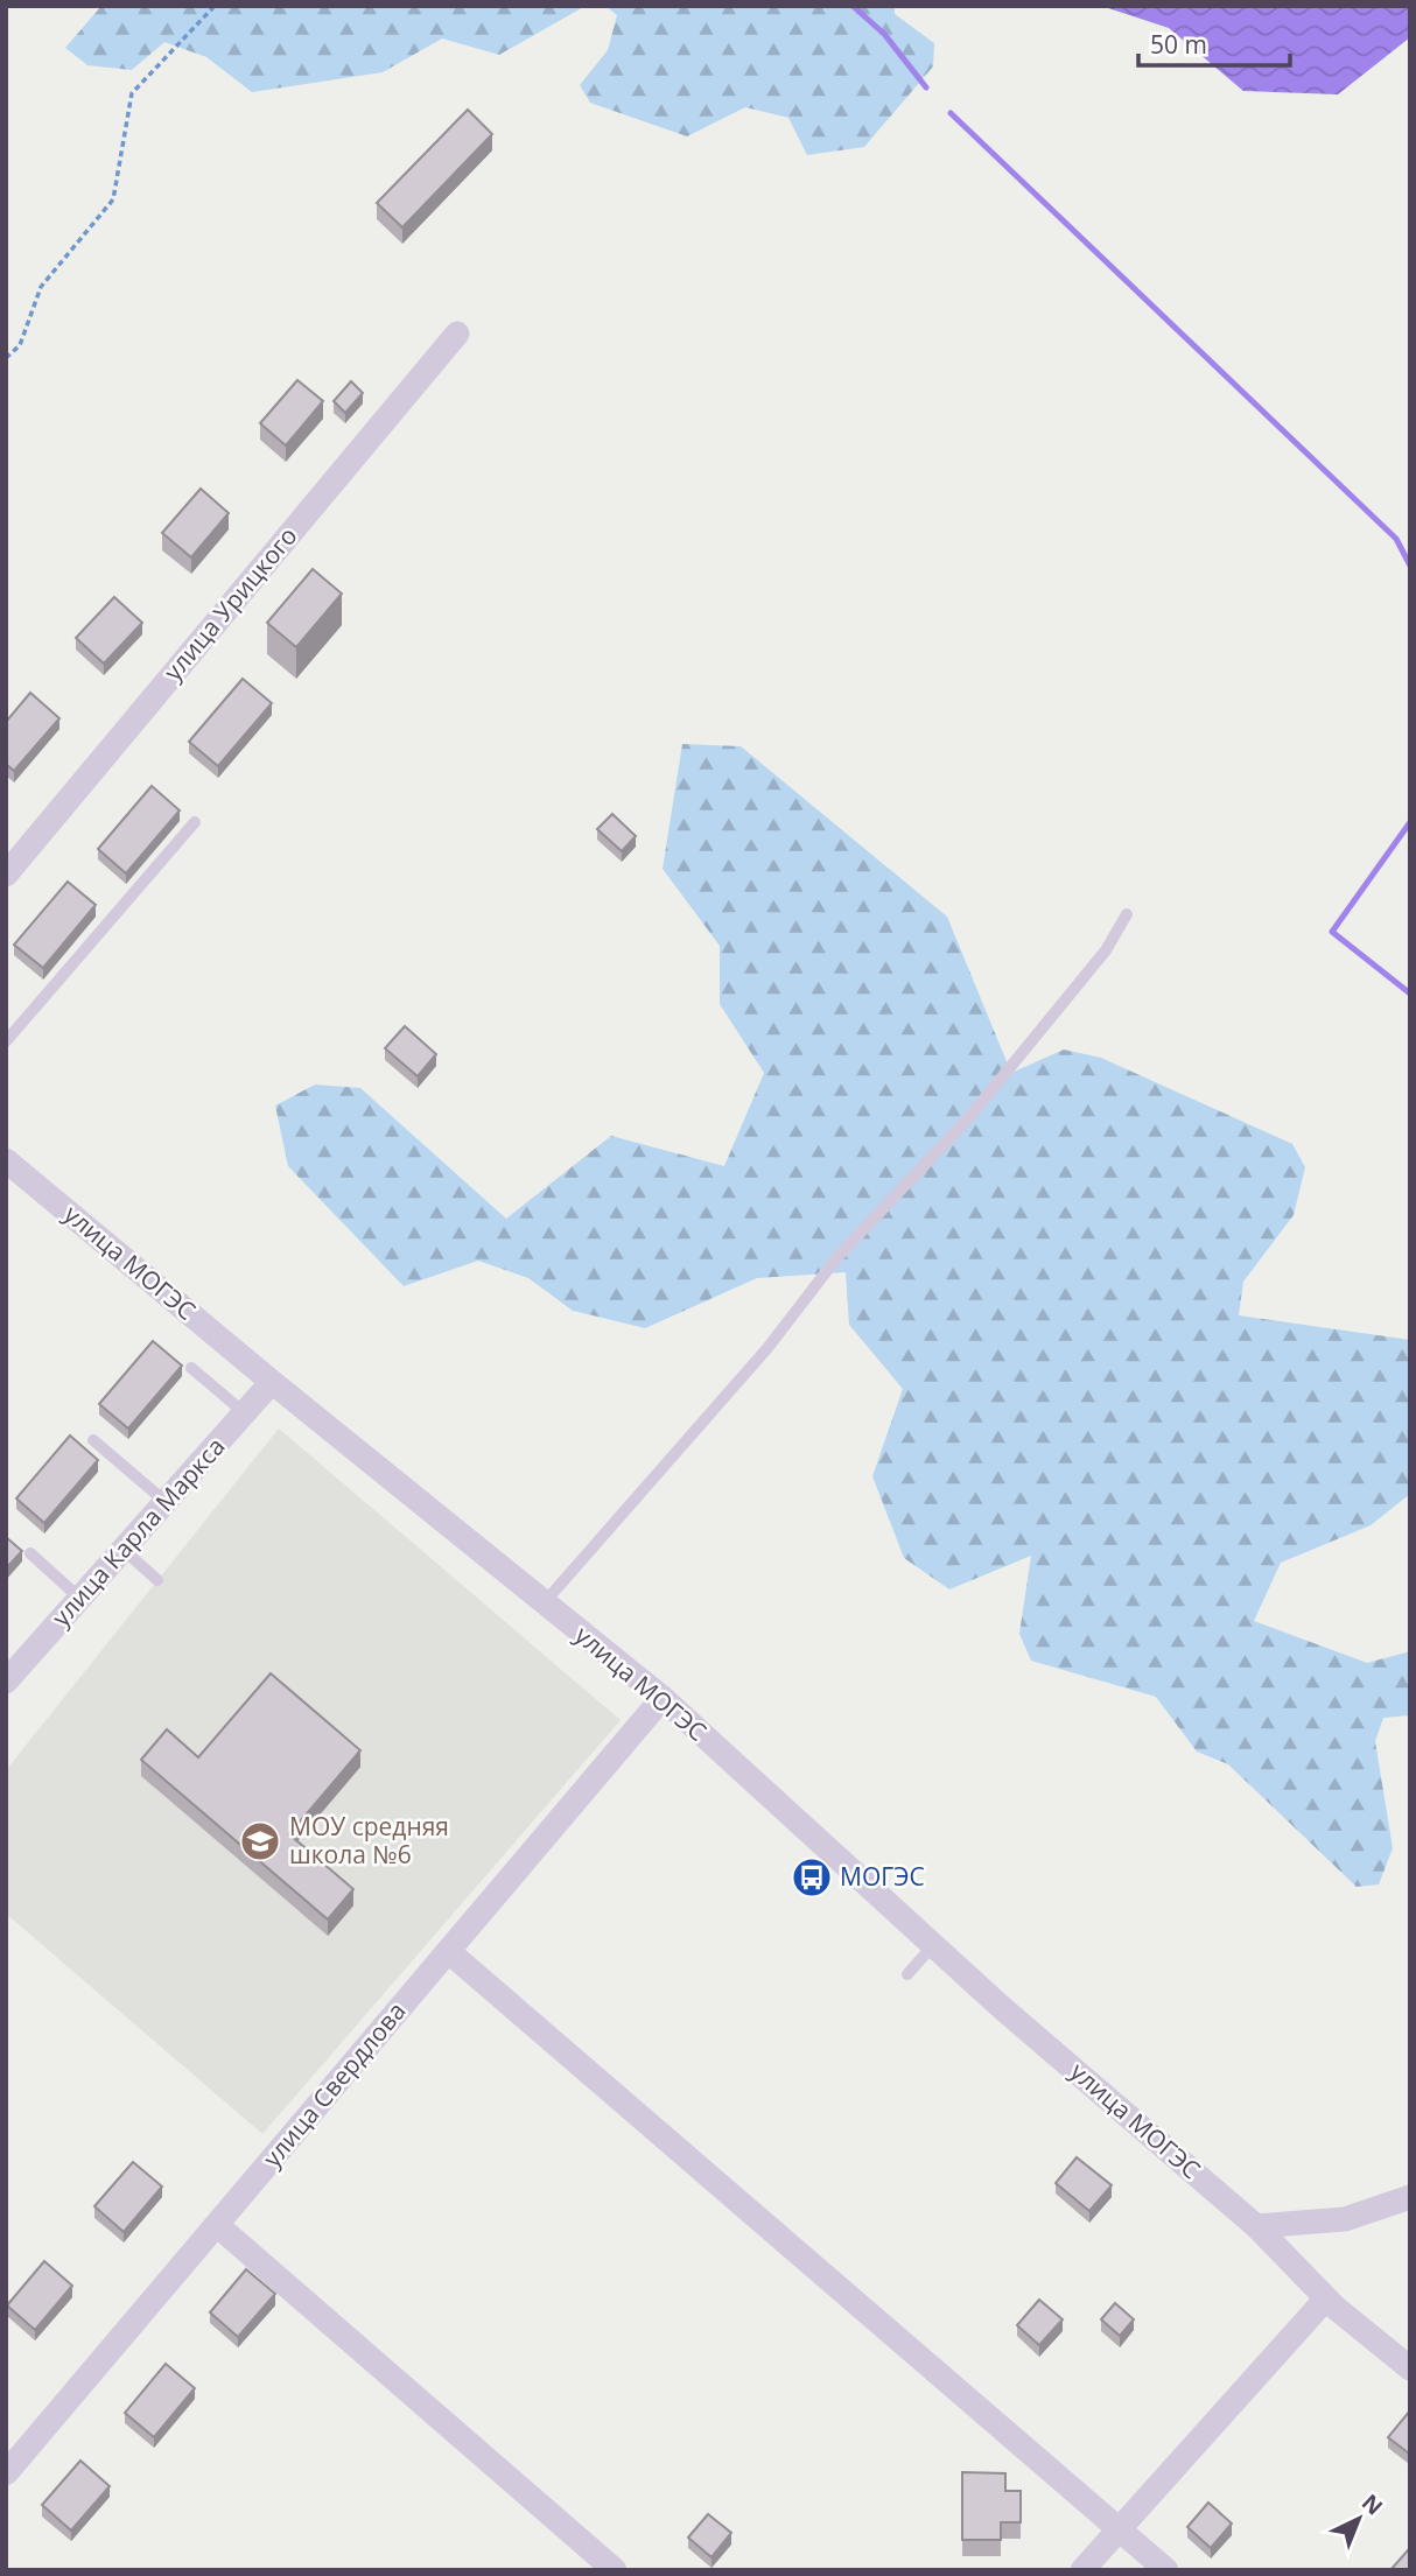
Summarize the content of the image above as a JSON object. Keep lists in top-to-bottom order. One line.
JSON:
{"streets":{"street":["улица Урицкого","улица МОГЭС","улица Карла Маркса","улица Свердлова"]},"crossings":[["улица МОГЭС","улица Карла Маркса"],["улица МОГЭС","улица Свердлова"]],"places":{"school or university":["МОУ средняя школа №6"],"bus stop":["МОГЭС"]},"scale_bar":"50 m","north":"top right"}
